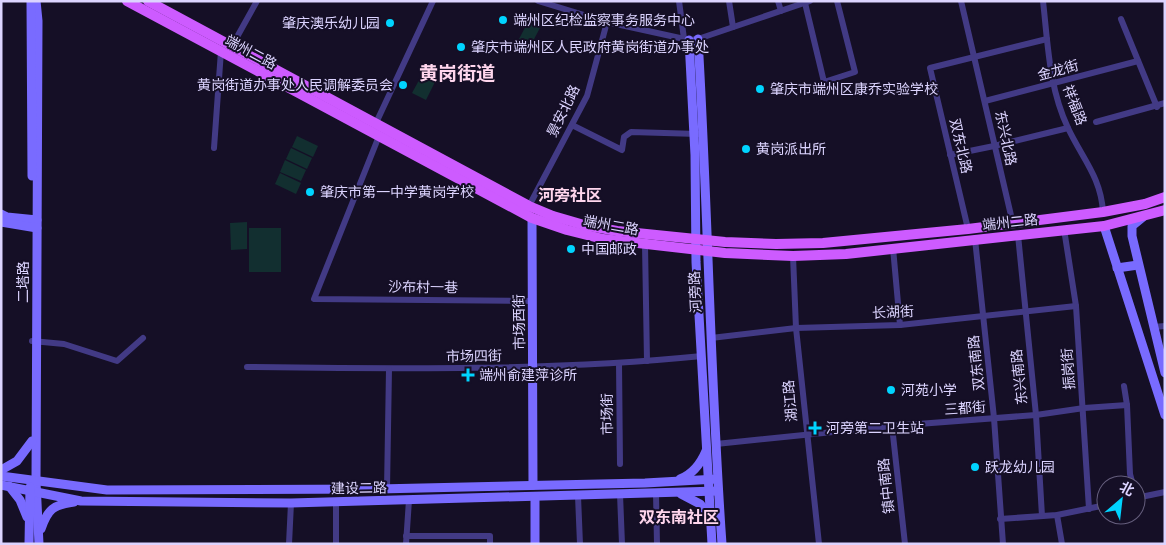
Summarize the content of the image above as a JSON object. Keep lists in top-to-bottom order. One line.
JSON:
{"streets":{"main road":["端州二路"],"street":["金龙街","祥福路","景安北路","东兴北路","双东北路","二塔路","沙布村一巷","河旁路","长湖街","市场西街","市场四街","双东南路","振岗街","东兴南路","湖江路","三都街","市场街","镇中南路","建设二路"]},"crossings":[["端州二路","祥福路"],["端州二路","景安北路"],["端州二路","东兴北路"],["端州二路","双东北路"],["端州二路","沙布村一巷"],["端州二路","河旁路"],["端州二路","市场西街"],["端州二路","双东南路"],["端州二路","振岗街"],["端州二路","东兴南路"],["端州二路","湖江路"],["金龙街","祥福路"],["金龙街","东兴北路"],["东兴北路","双东北路"],["二塔路","建设二路"],["沙布村一巷","市场西街"],["河旁路","长湖街"],["河旁路","市场四街"],["河旁路","三都街"],["河旁路","建设二路"],["长湖街","双东南路"],["长湖街","振岗街"],["长湖街","东兴南路"],["长湖街","湖江路"],["市场西街","市场四街"],["市场西街","建设二路"],["市场四街","市场街"],["双东南路","三都街"],["振岗街","三都街"],["东兴南路","三都街"],["湖江路","三都街"],["三都街","镇中南路"]],"districts":["黄岗街道","河旁社区","双东南社区"],"places":{"other":["端州区纪检监察事务服务中心","肇庆澳乐幼儿园","肇庆市端州区人民政府黄岗街道办事处","黄岗街道办事处人民调解委员会","肇庆市端州区康乔实验学校","黄岗派出所","肇庆市第一中学黄岗学校","中国邮政","河苑小学","跃龙幼儿园"],"health":["端州俞建萍诊所","河旁第二卫生站"]},"north":"top right"}
